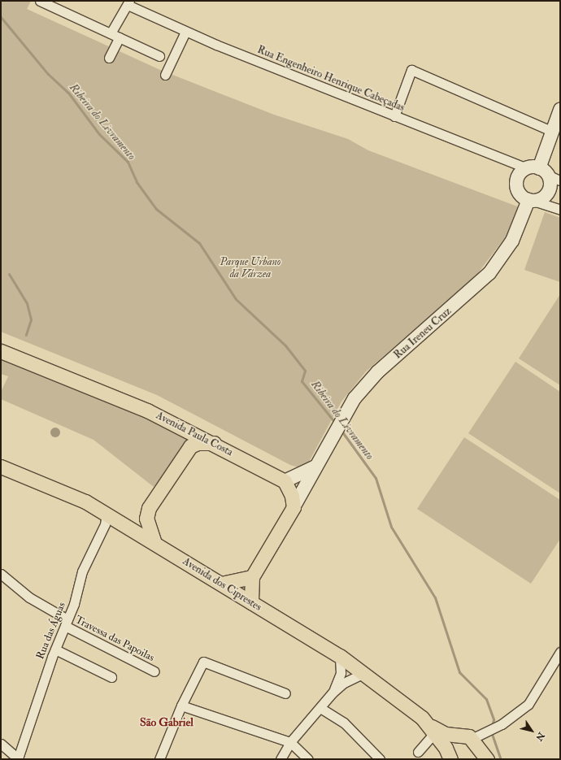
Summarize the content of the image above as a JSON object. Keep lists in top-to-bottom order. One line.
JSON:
{"streets":{"main road":["Avenida Paula Costa","Avenida dos Ciprestes"],"street":["Rua Engenheiro Henrique Cabeçadas","Rua Ireneu Cruz","Rua das Águas","Travessa das Papoilas"]},"crossings":[["Rua Engenheiro Henrique Cabeçadas","Rua Ireneu Cruz"],["Avenida dos Ciprestes","Rua das Águas"],["Rua das Águas","Travessa das Papoilas"]],"districts":["São Gabriel"],"water":["Ribeira do Livramento"],"parks":["Parque Urbano da Várzea"],"north":"bottom right"}
